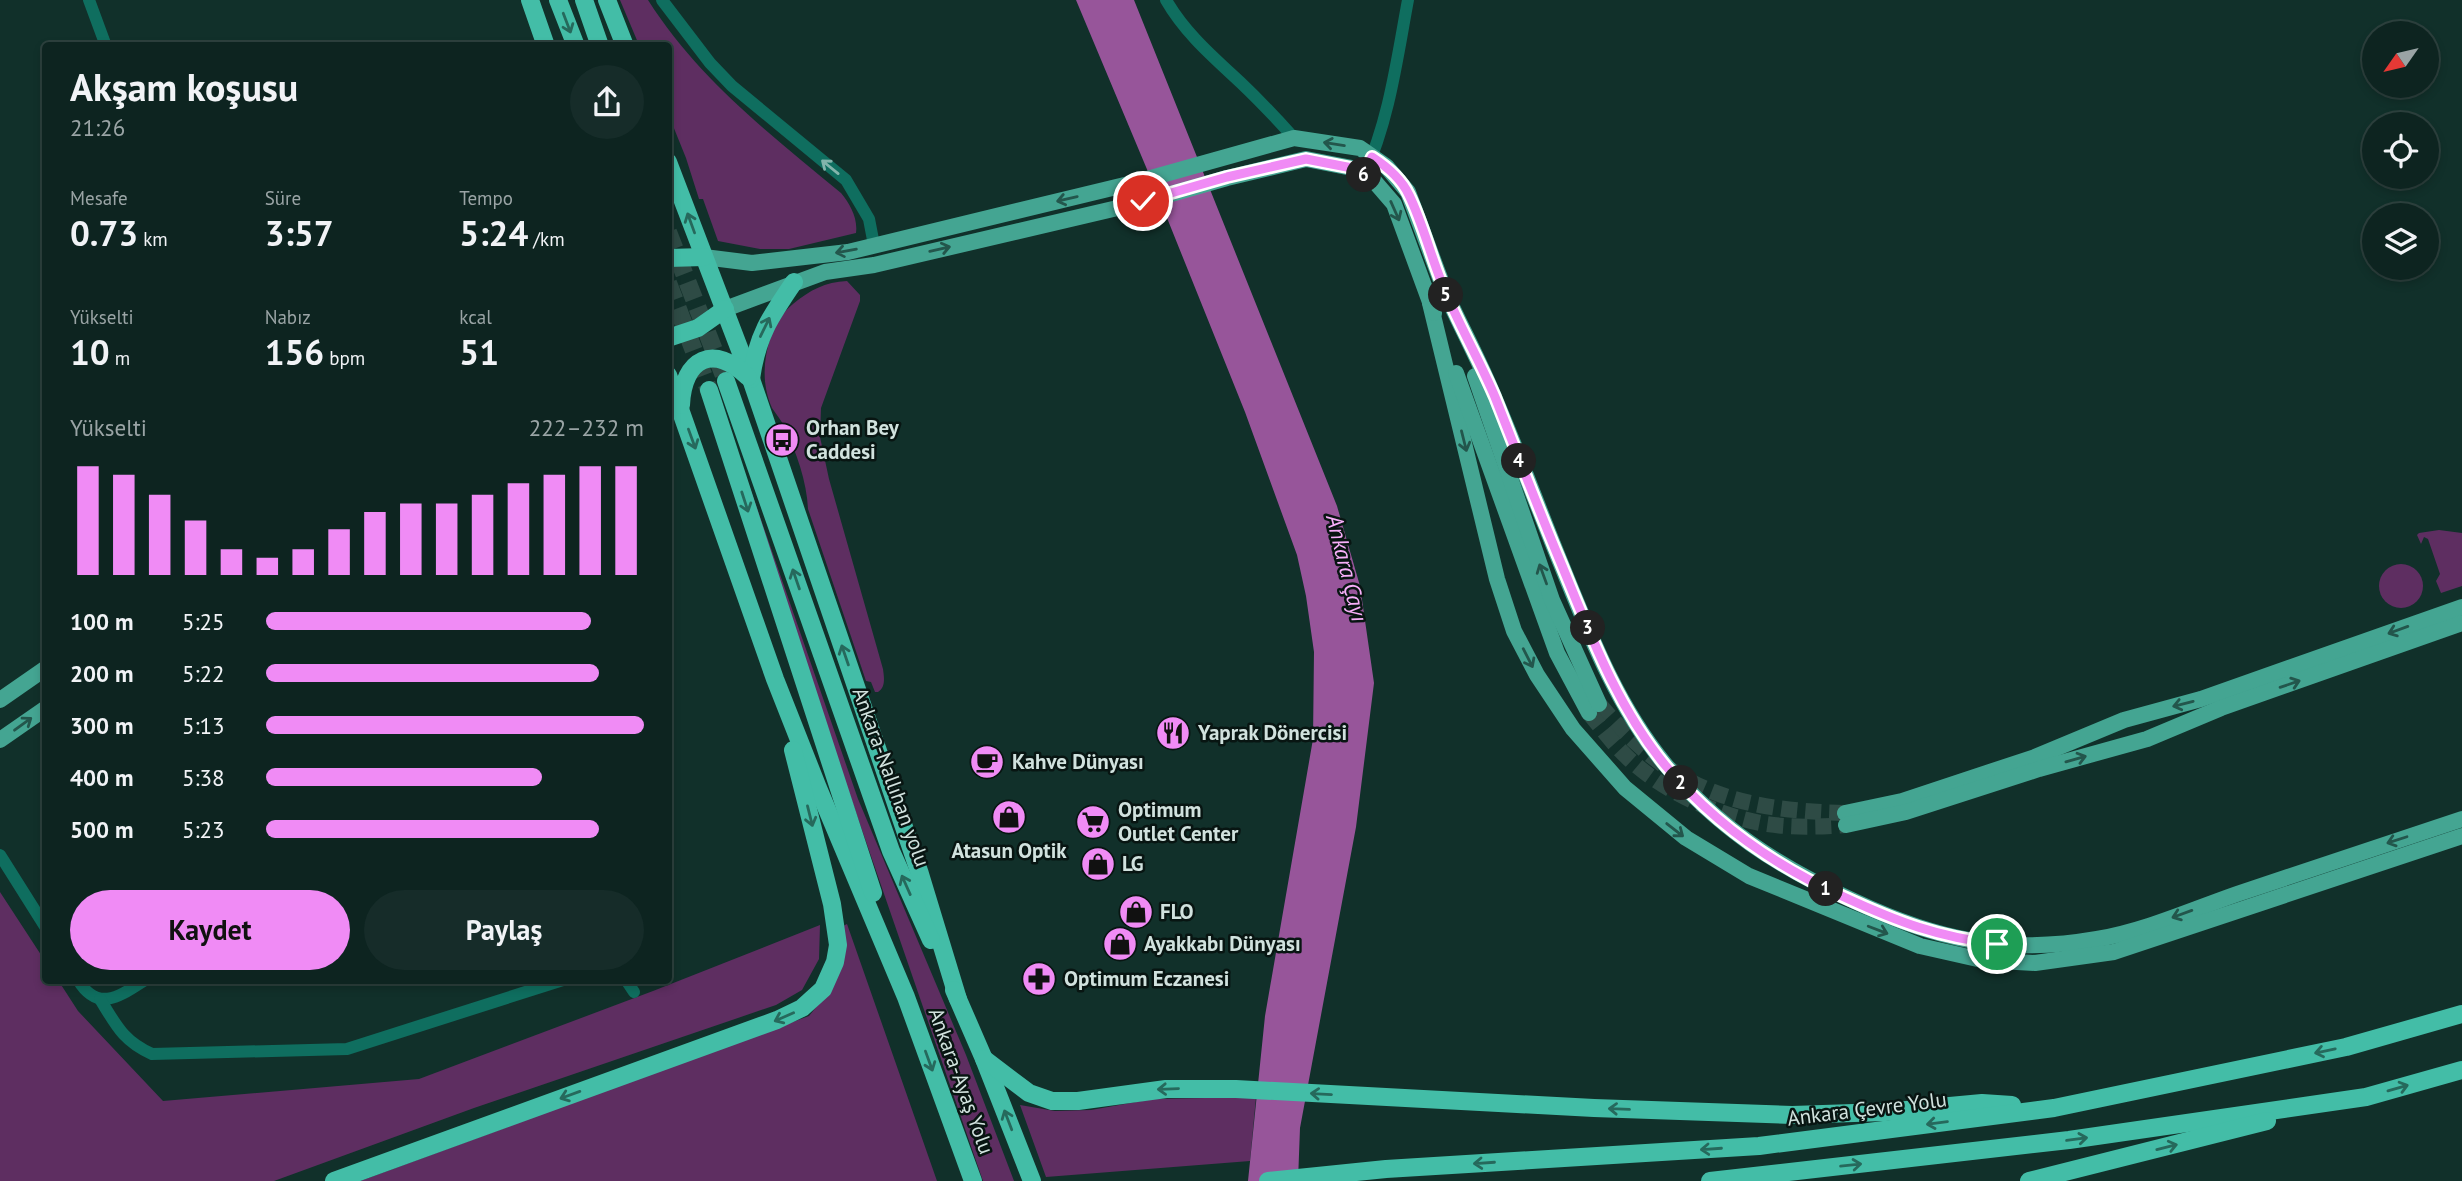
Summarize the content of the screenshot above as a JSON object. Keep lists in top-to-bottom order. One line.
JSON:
{"streets":{"highway":["Ankara-Nallıhan yolu","Ankara-Ayaş Yolu","Ankara Çevre Yolu"]},"one_way":["Ankara-Ayaş Yolu"],"water":["Ankara Çayı"],"places":{"bus stop":["Orhan Bey Caddesi"],"restaurant":["Yaprak Dönercisi"],"cafe":["Kahve Dünyası"],"shop":["Atasun Optik","LG","FLO","Ayakkabı Dünyası"],"supermarket":["Optimum Outlet Center"],"pharmacy":["Optimum Eczanesi"]},"north":"bottom left","page":{"heading":["Akşam koşusu","21:26"],"pins":["6","5","4","3","2","1"],"stats":[["Mesafe","0.73 km"],["Süre","3:57"],["Tempo","5:24 /km"],["Yükselti","10 m"],["Nabız","156 bpm"],["kcal","51"]],"chart":["Yükselti","222–232 m"],"list":[{"name":"100 m","note":"5:25"},{"name":"200 m","note":"5:22"},{"name":"300 m","note":"5:13"},{"name":"400 m","note":"5:38"},{"name":"500 m","note":"5:23"}],"buttons":["Kaydet","Paylaş"]}}
